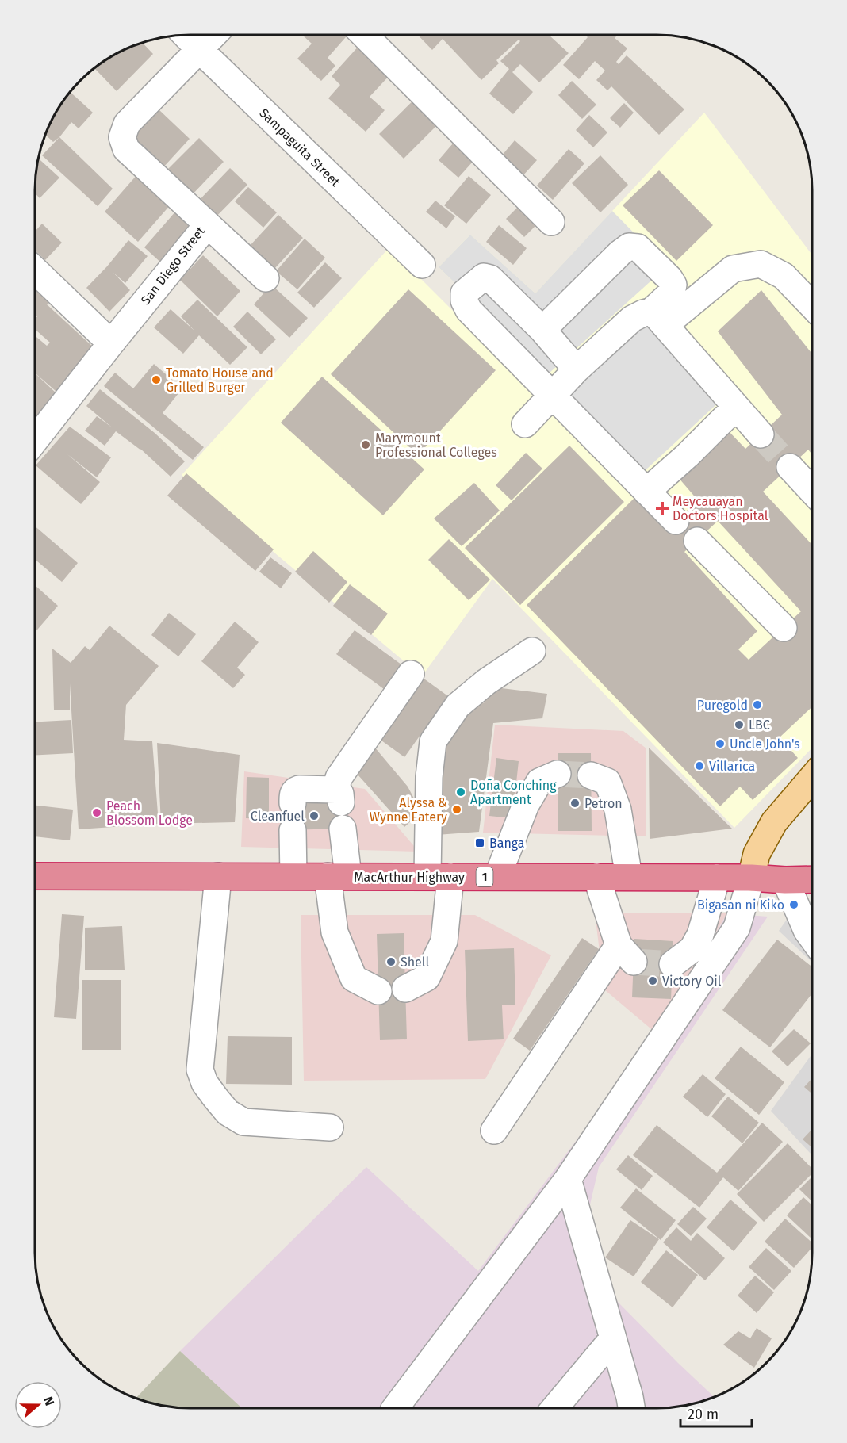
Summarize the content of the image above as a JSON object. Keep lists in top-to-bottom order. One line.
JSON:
{"streets":{"highway":["MacArthur Highway","1"],"street":["Sampaguita Street","San Diego Street"]},"crossings":[["Sampaguita Street","San Diego Street"]],"places":{"other":["Tomato House and Grilled Burger","Marymount Professional Colleges","Puregold","LBC","Uncle John's","Villarica","Doña Conching Apartment","Petron","Alyssa & Wynne Eatery","Peach Blossom Lodge","Cleanfuel","Bigasan ni Kiko","Shell","Victory Oil"],"health":["Meycauayan Doctors Hospital"],"transit":["Banga"]},"scale_bar":"20 m","north":"right"}
